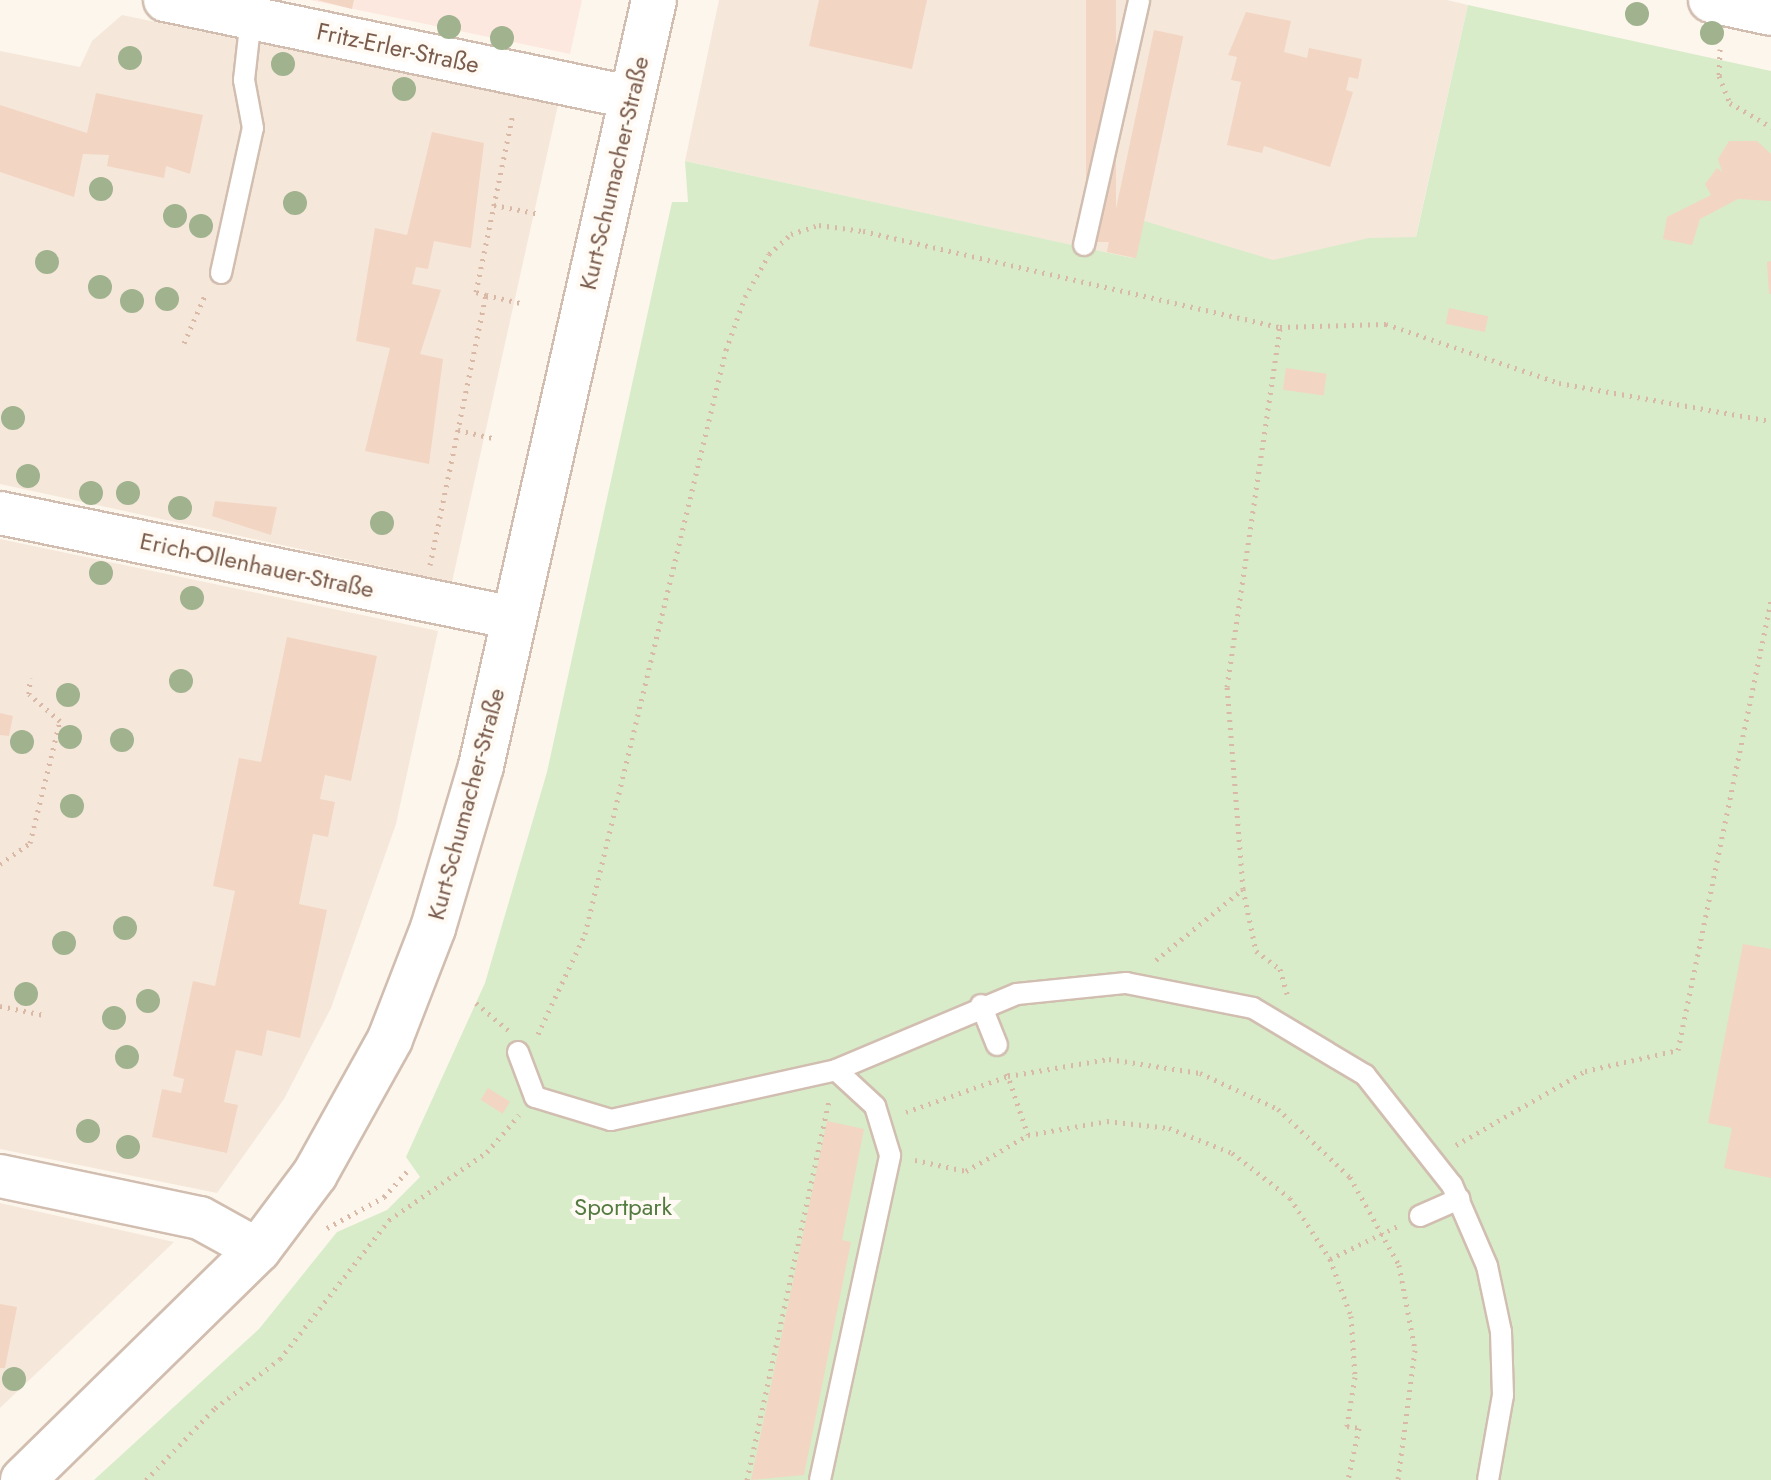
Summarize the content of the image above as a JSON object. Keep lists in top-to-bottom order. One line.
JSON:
{"streets":{"street":["Fritz-Erler-Straße","Kurt-Schumacher-Straße","Erich-Ollenhauer-Straße"]},"crossings":[["Fritz-Erler-Straße","Kurt-Schumacher-Straße"],["Kurt-Schumacher-Straße","Erich-Ollenhauer-Straße"]],"parks":["Sportpark"]}
